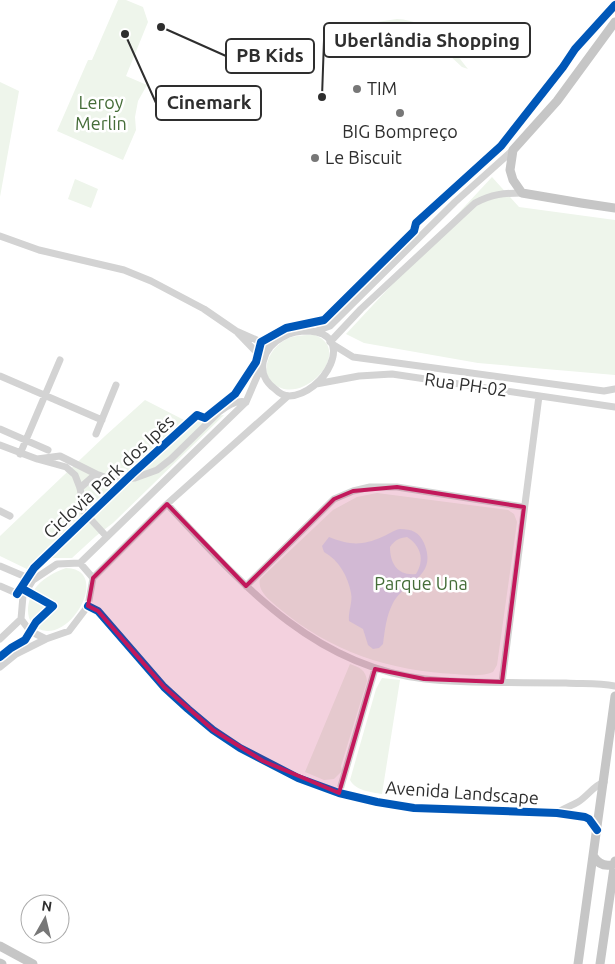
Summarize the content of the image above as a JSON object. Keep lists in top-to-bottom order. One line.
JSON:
{"streets":{"street":["Rua PH-02","Avenida Landscape"],"cycle path":["Ciclovia Park dos Ipês"]},"parks":["Leroy Merlin","Parque Una"],"places":["PB Kids","Cinemark","TIM","Uberlândia Shopping","BIG Bompreço","Le Biscuit"],"north":"top"}
